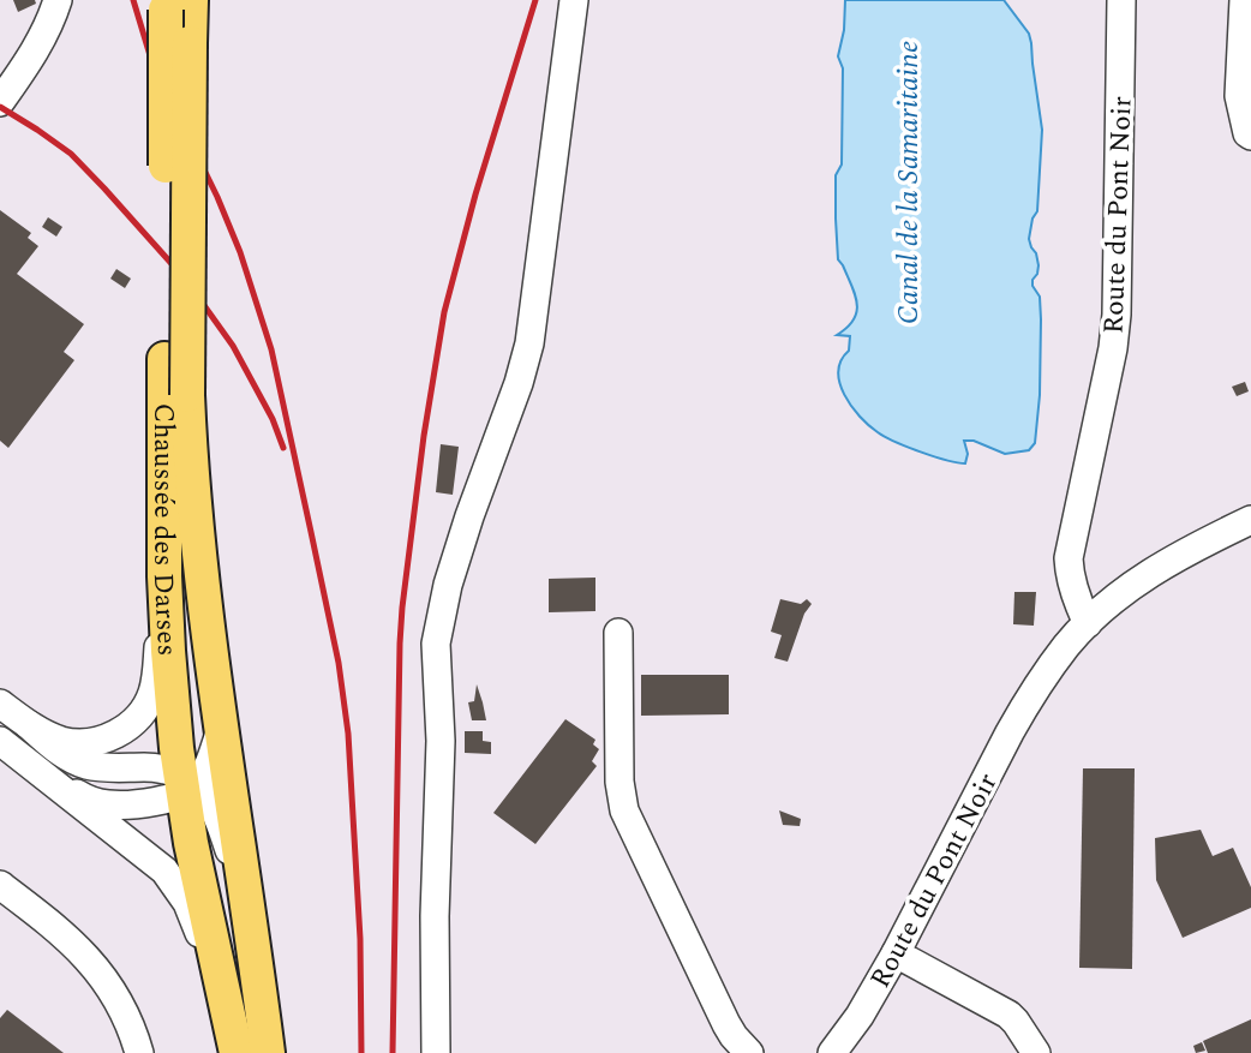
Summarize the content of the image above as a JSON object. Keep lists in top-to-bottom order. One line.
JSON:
{"streets":{"main road":["Chaussée des Darses"],"street":["Route du Pont Noir"]},"water":["Canal de la Samaritaine"]}
